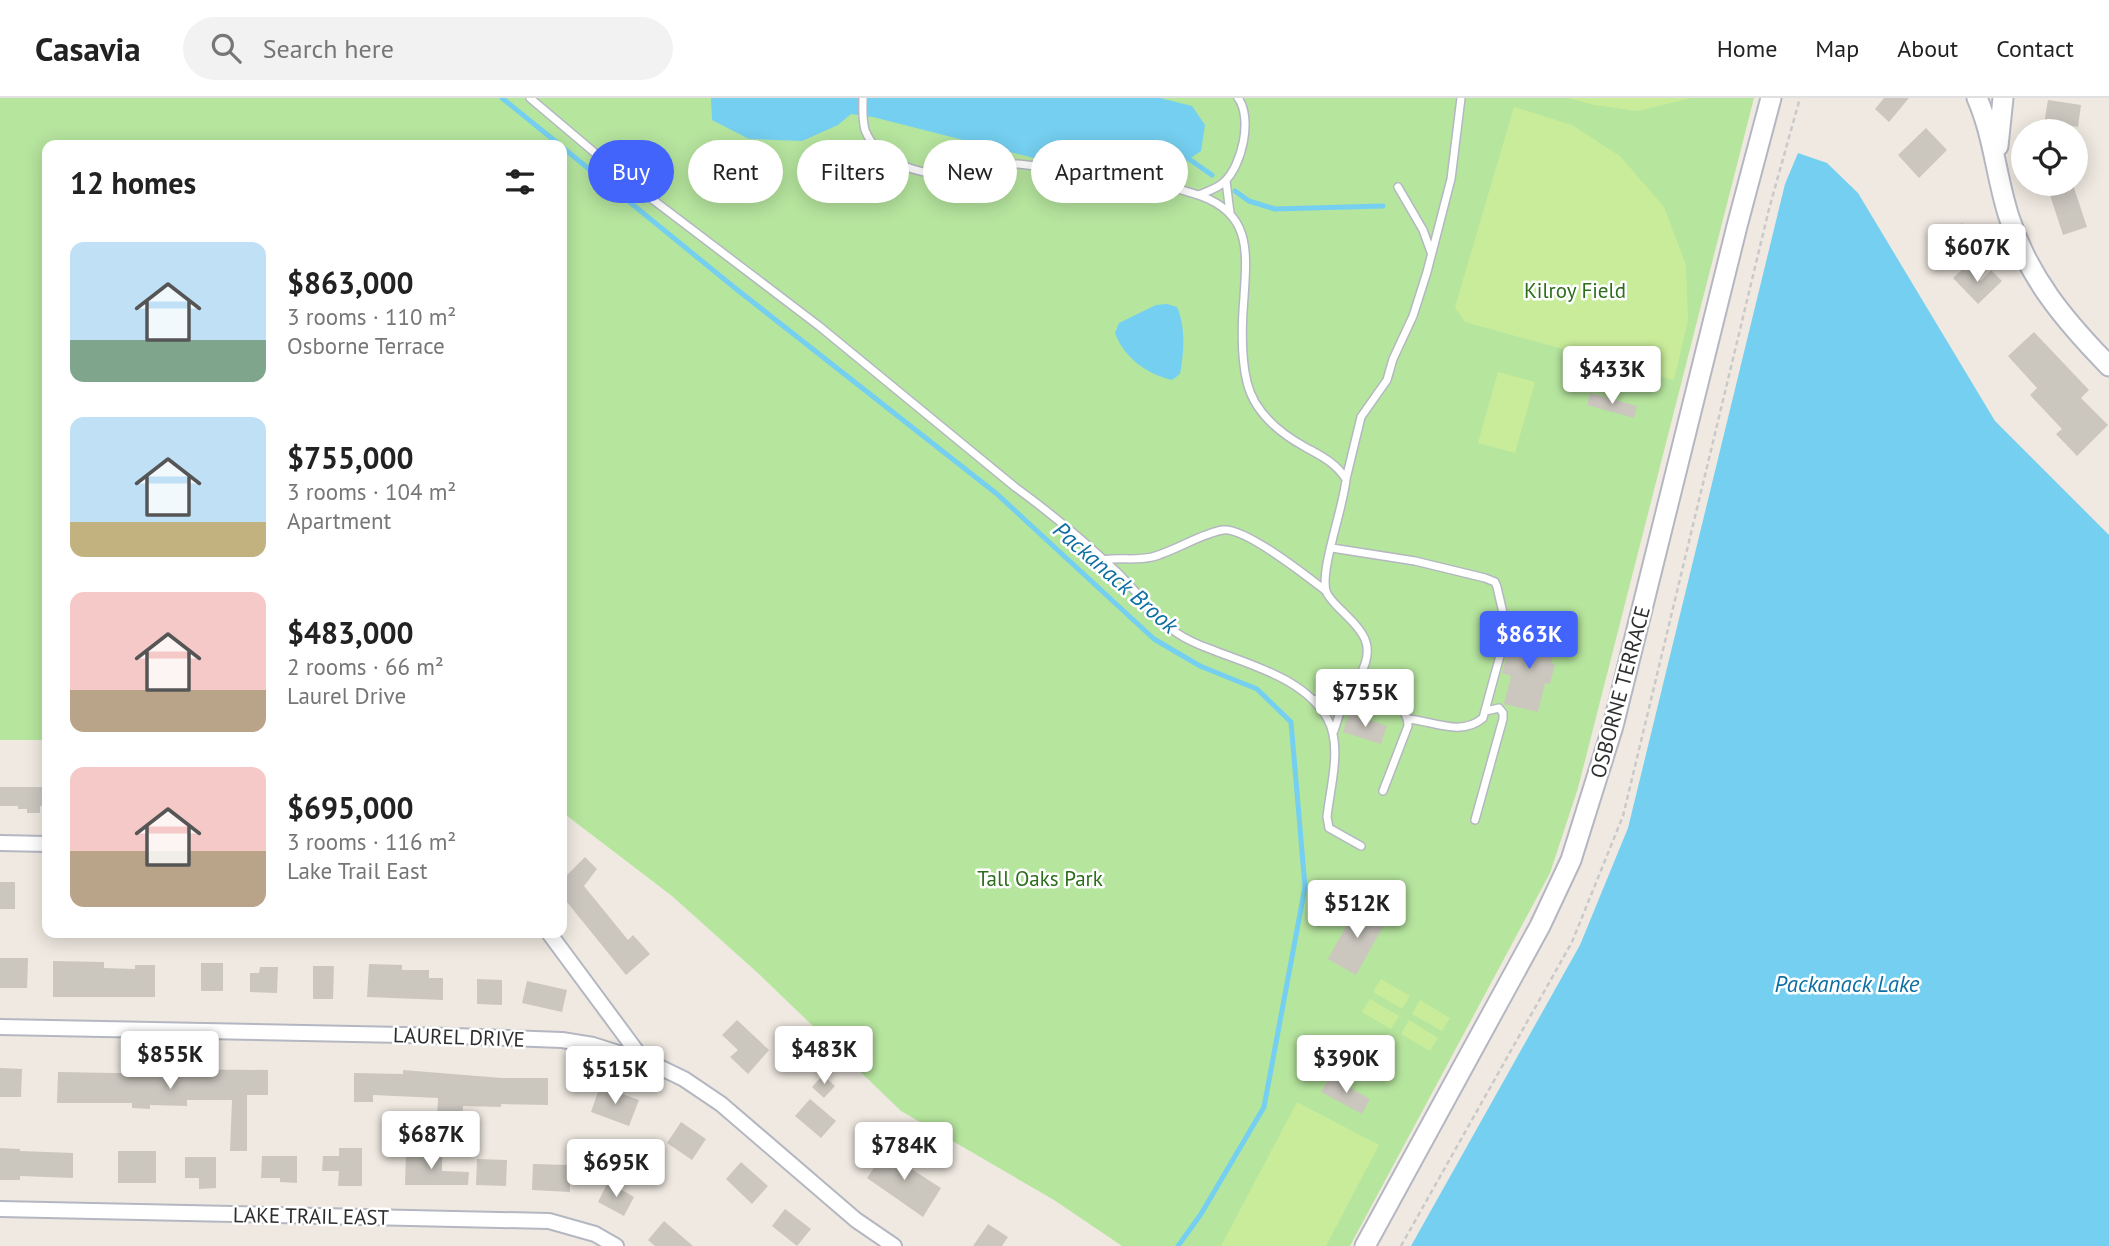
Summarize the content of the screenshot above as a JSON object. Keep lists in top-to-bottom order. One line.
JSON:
{"streets":{"street":["OSBORNE TERRACE","LAUREL DRIVE","LAKE TRAIL EAST"]},"water":["Packanack Brook","Packanack Lake"],"parks":["Kilroy Field","Tall Oaks Park"],"page":{"header":"Casavia","search":"Search here","nav":["Home","Map","About","Contact"],"chip":["Buy","Rent","Filters","New","Apartment"],"heading":"12 homes","price":["$607K","$433K","$863K","$755K","$512K","$483K","$855K","$390K","$515K","$687K","$784K","$695K"],"list":[{"name":"$863,000","note":"3 rooms · 110 m² · Osborne Terrace"},{"name":"$755,000","note":"3 rooms · 104 m² · Apartment"},{"name":"$483,000","note":"2 rooms · 66 m² · Laurel Drive"},{"name":"$695,000","note":"3 rooms · 116 m² · Lake Trail East"}]}}
